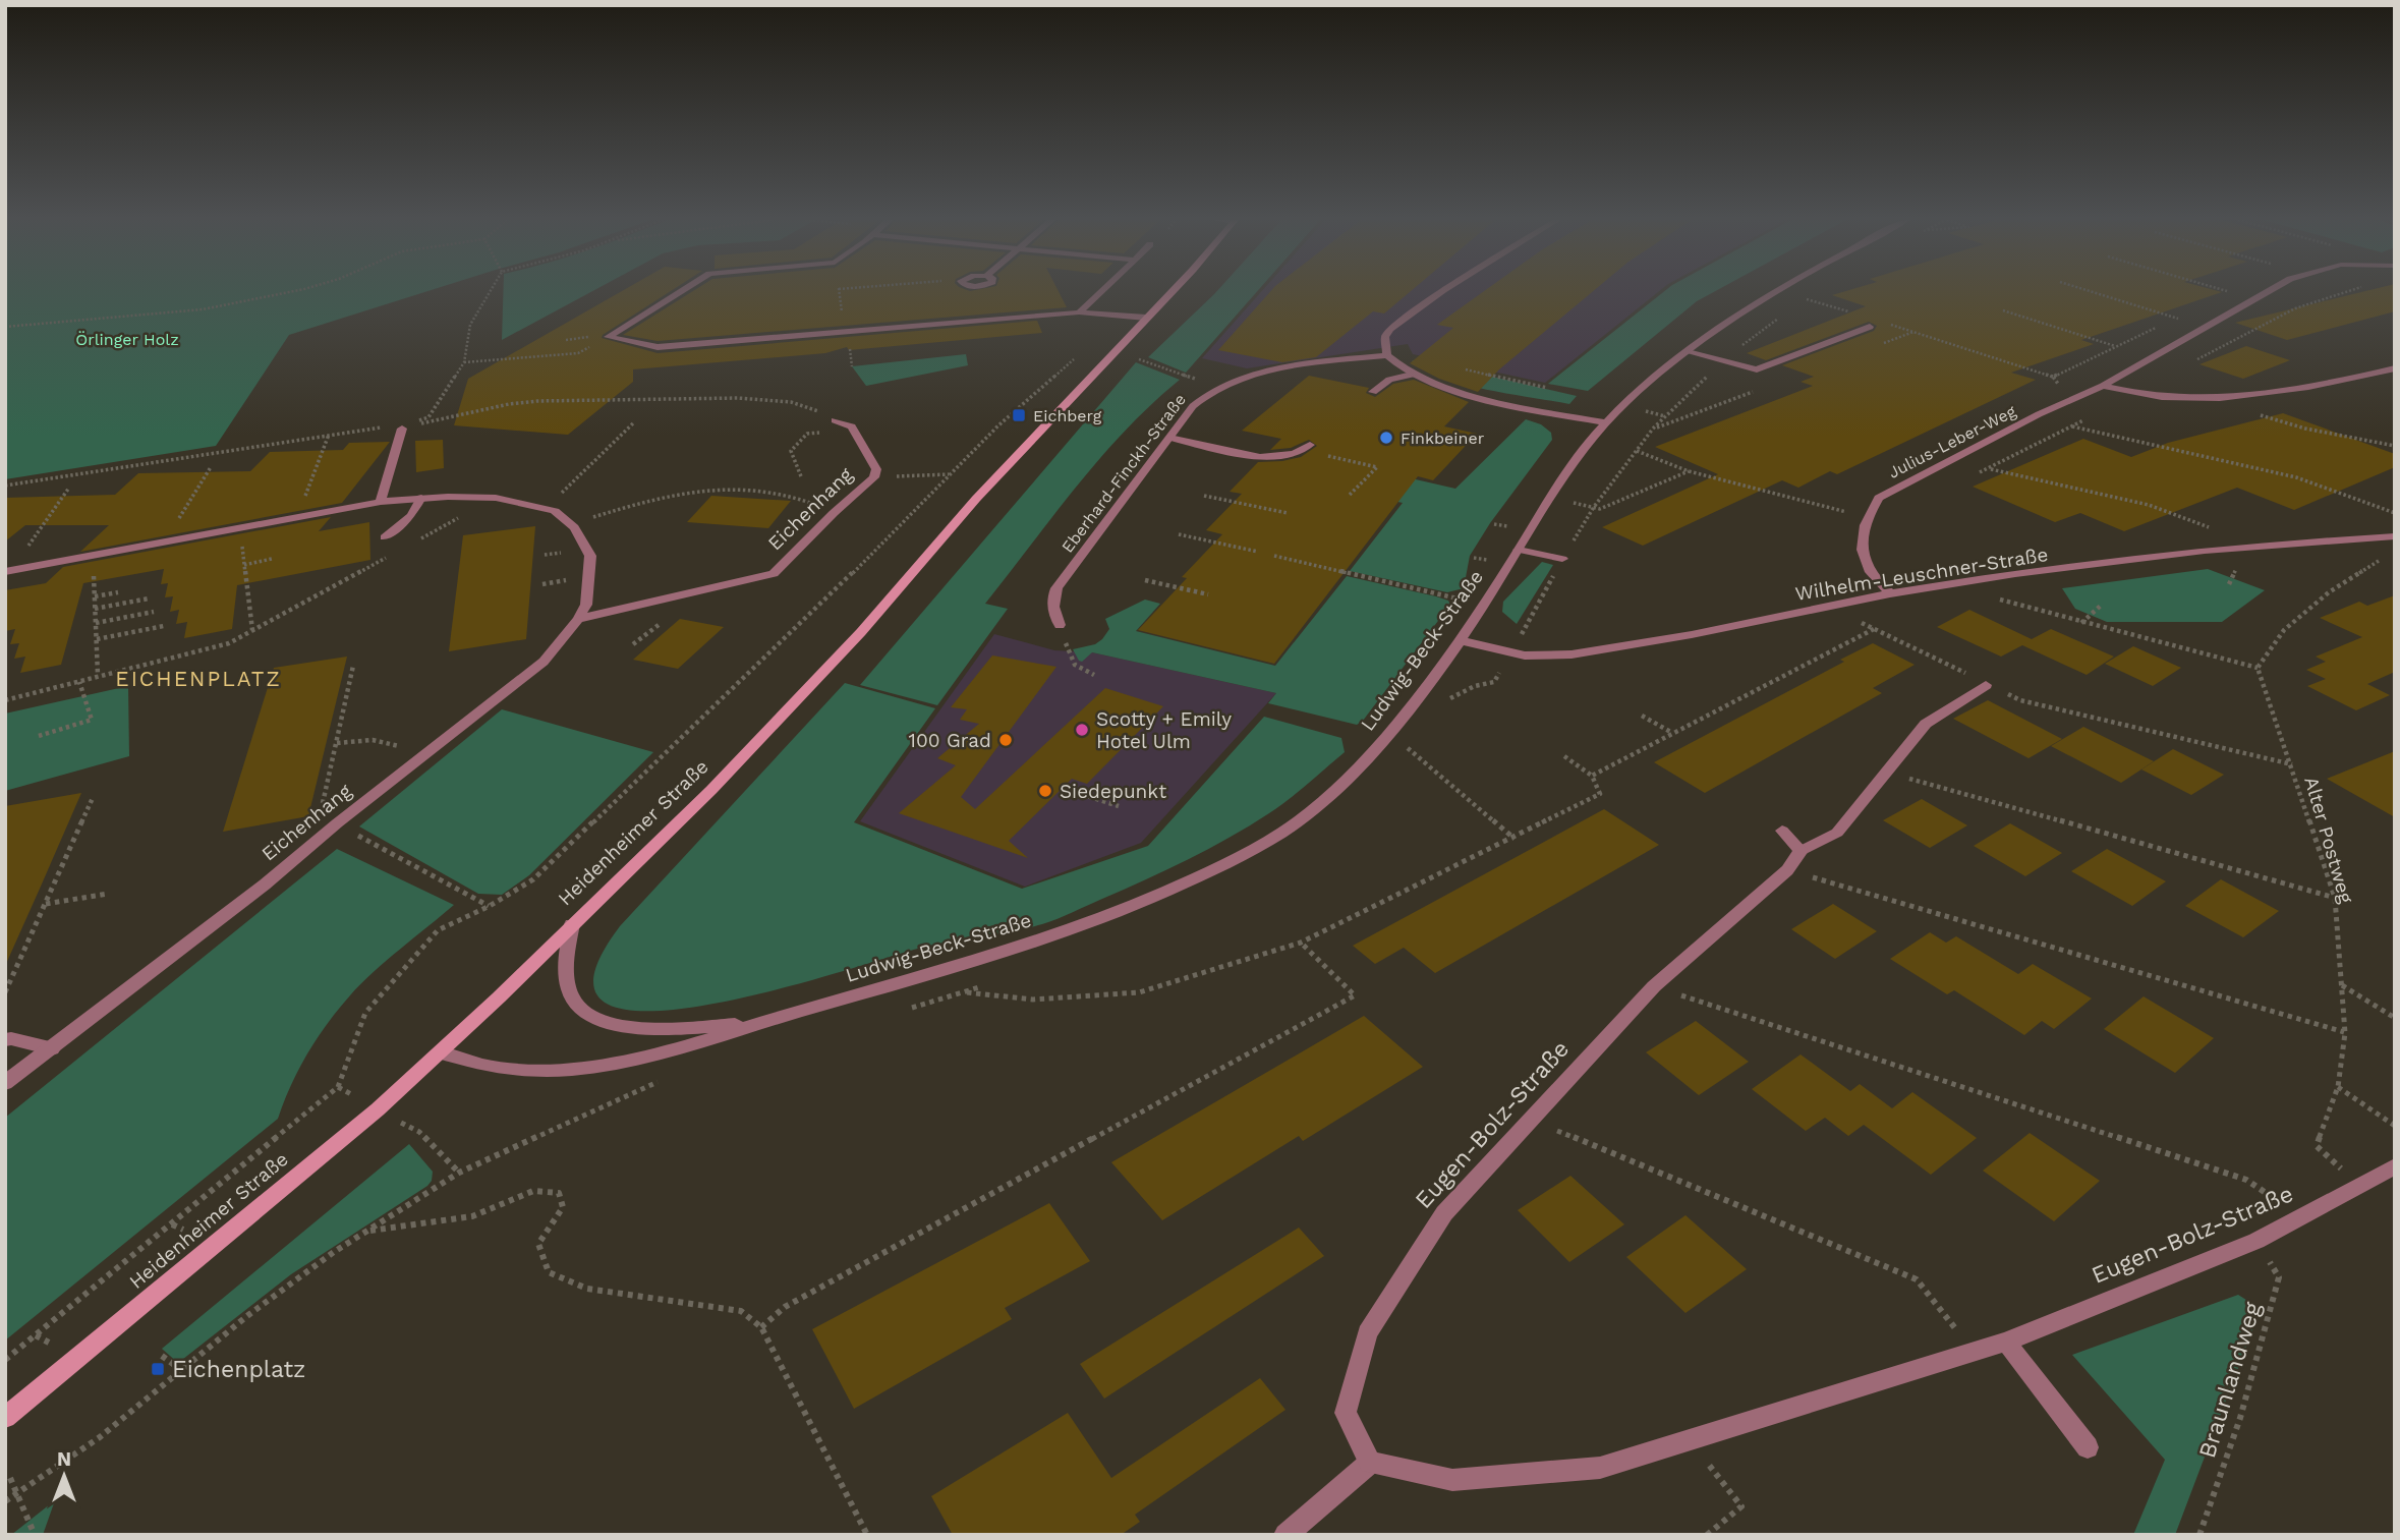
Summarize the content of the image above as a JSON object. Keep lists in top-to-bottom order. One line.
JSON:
{"streets":{"main road":["Heidenheimer Straße"],"street":["Julius-Leber-Weg","Eberhard-Finckh-Straße","Eichenhang","Wilhelm-Leuschner-Straße","Ludwig-Beck-Straße","Eugen-Bolz-Straße"],"path":["Alter Postweg","Braunlandweg"]},"crossings":[["Wilhelm-Leuschner-Straße","Ludwig-Beck-Straße"],["Ludwig-Beck-Straße","Heidenheimer Straße"],["Alter Postweg","Eugen-Bolz-Straße"],["Eugen-Bolz-Straße","Braunlandweg"]],"districts":["EICHENPLATZ"],"parks":["Örlinger Holz"],"places":{"transit":["Eichberg","Eichenplatz"],"other":["Finkbeiner","Scotty + Emily Hotel Ulm","100 Grad","Siedepunkt"]},"north":"top"}
